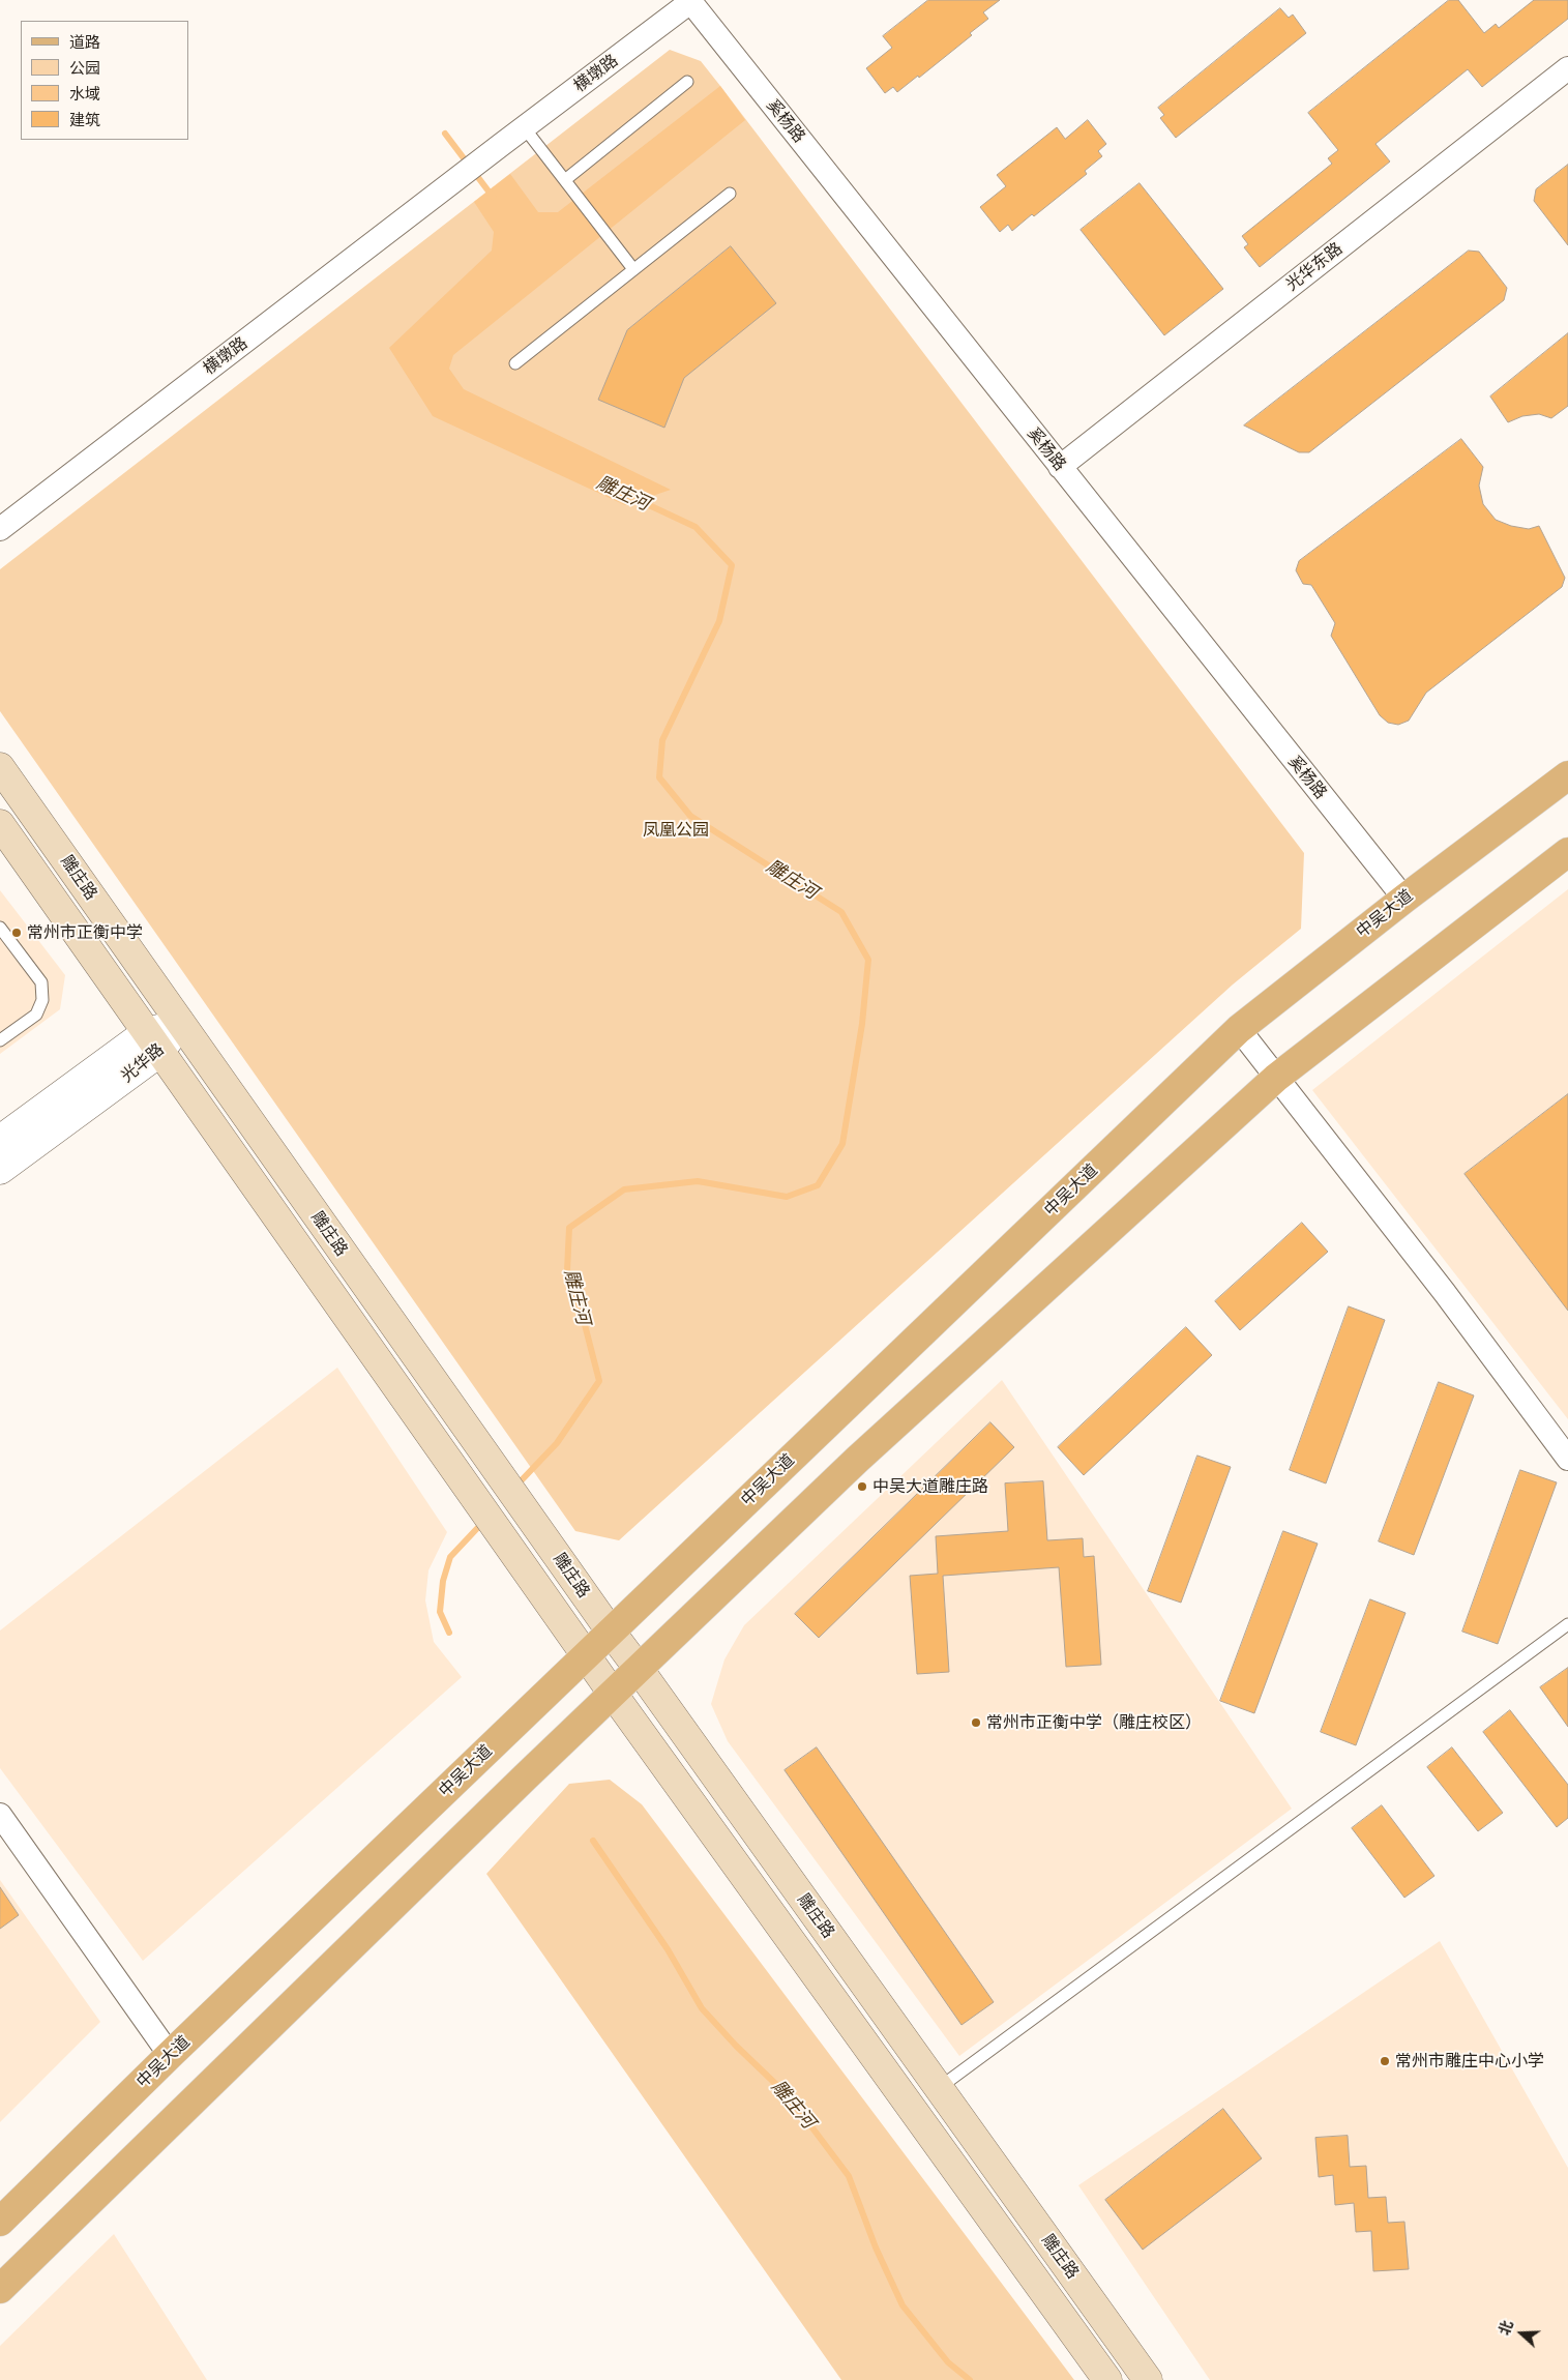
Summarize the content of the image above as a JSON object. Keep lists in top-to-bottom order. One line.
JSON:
{"streets":{"main road":["雕庄路","中吴大道"],"street":["横墩路","奚杨路","光华东路","光华路"]},"crossings":[["横墩路","奚杨路"],["奚杨路","光华东路"],["奚杨路","中吴大道"],["雕庄路","中吴大道"],["雕庄路","光华路"]],"water":["雕庄河"],"parks":["凤凰公园"],"places":["常州市正衡中学","中吴大道雕庄路","常州市正衡中学（雕庄校区）","常州市雕庄中心小学"],"legend":["道路","公园","水域","建筑"],"north":"left"}
